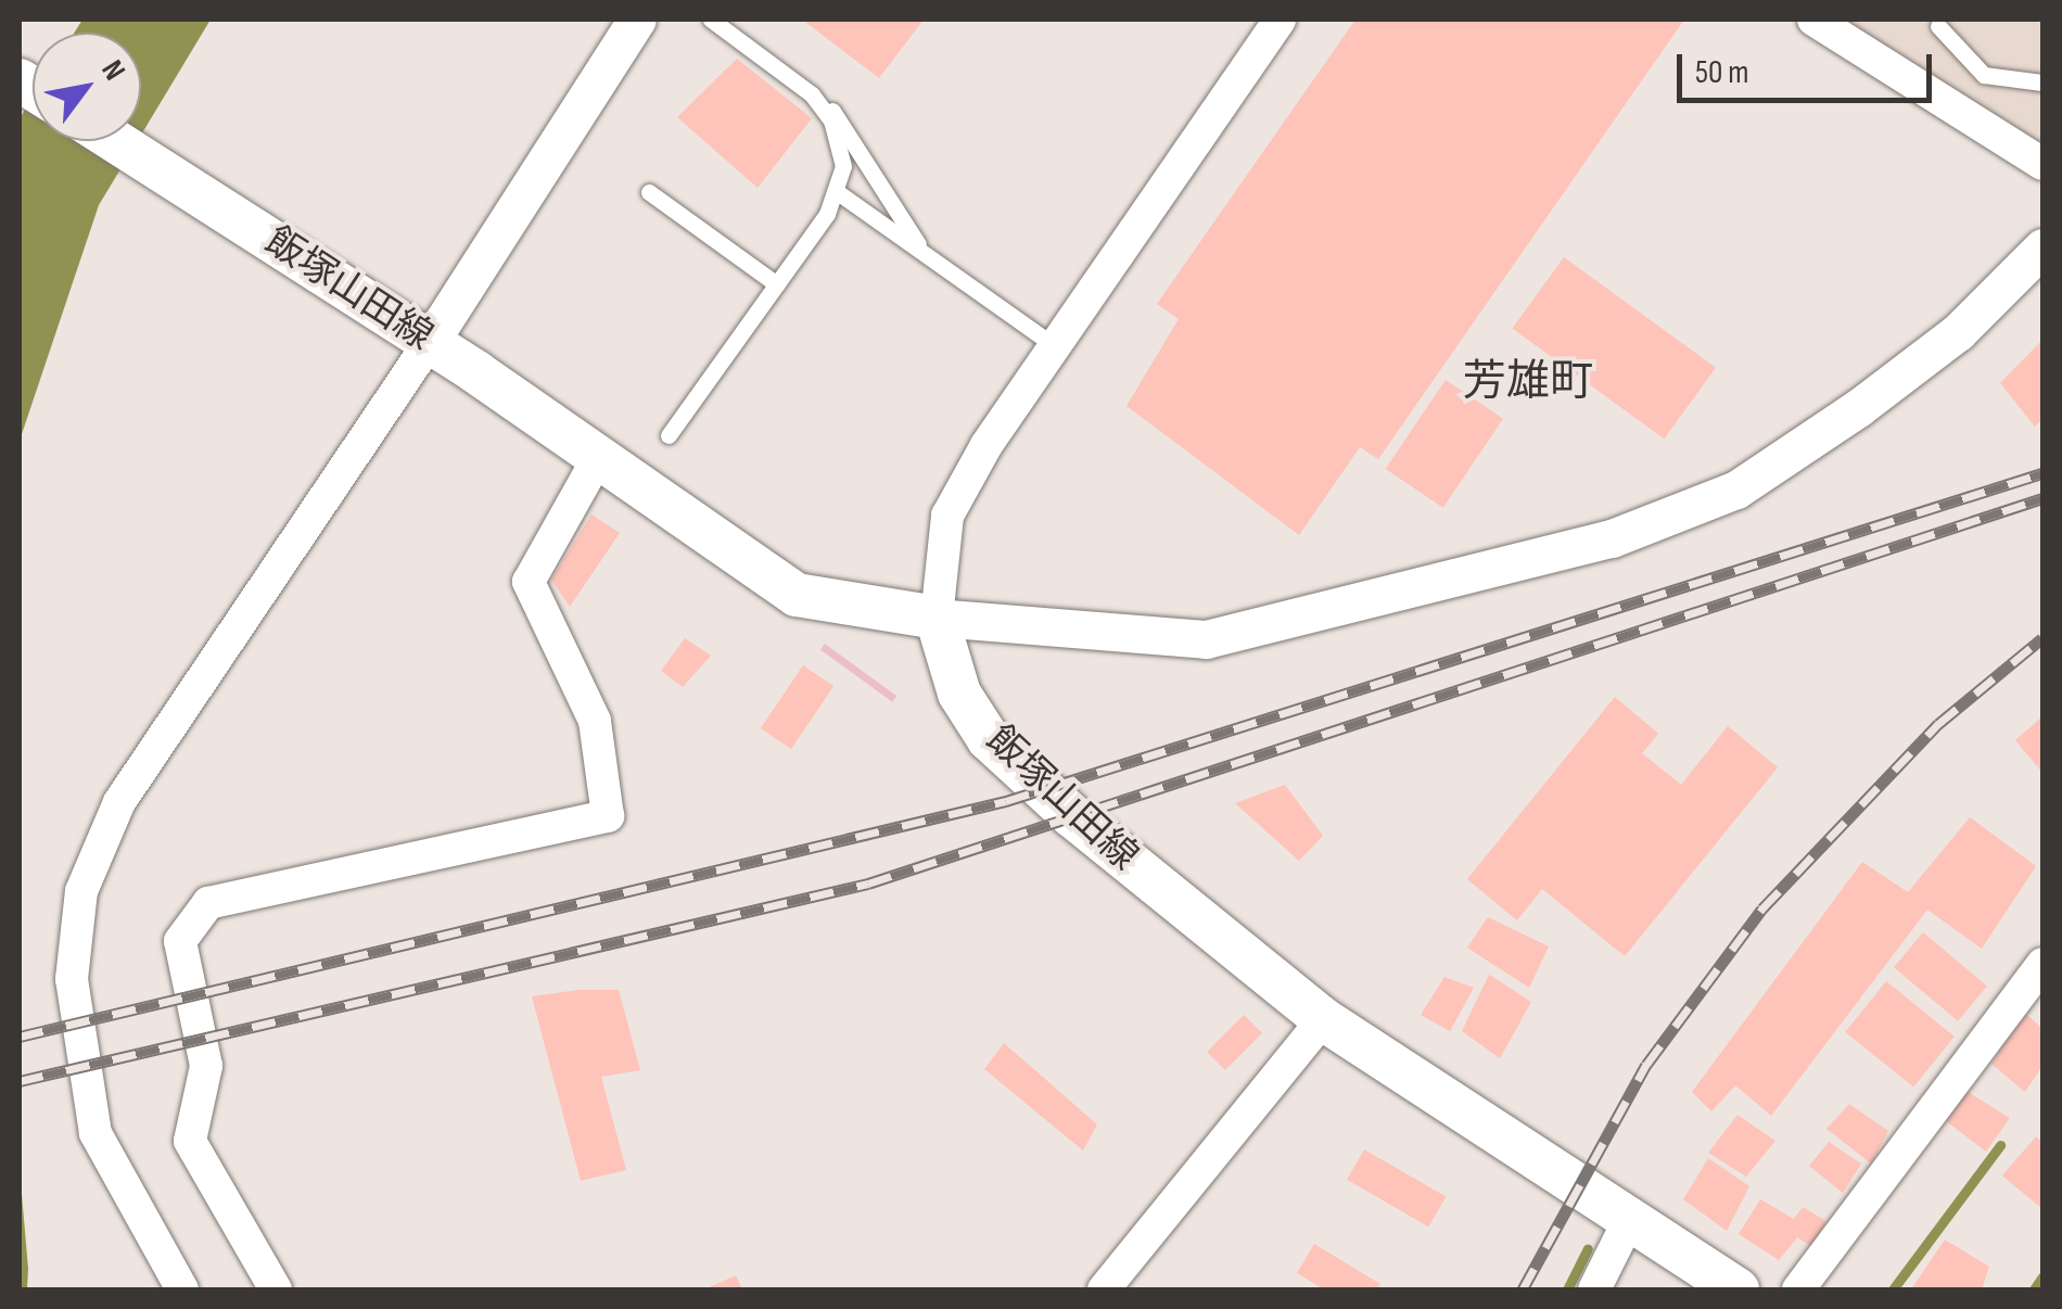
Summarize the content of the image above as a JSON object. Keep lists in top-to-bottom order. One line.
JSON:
{"streets":{"main road":["飯塚山田線"]},"districts":["芳雄町"],"scale_bar":"50 m","north":"top right"}
